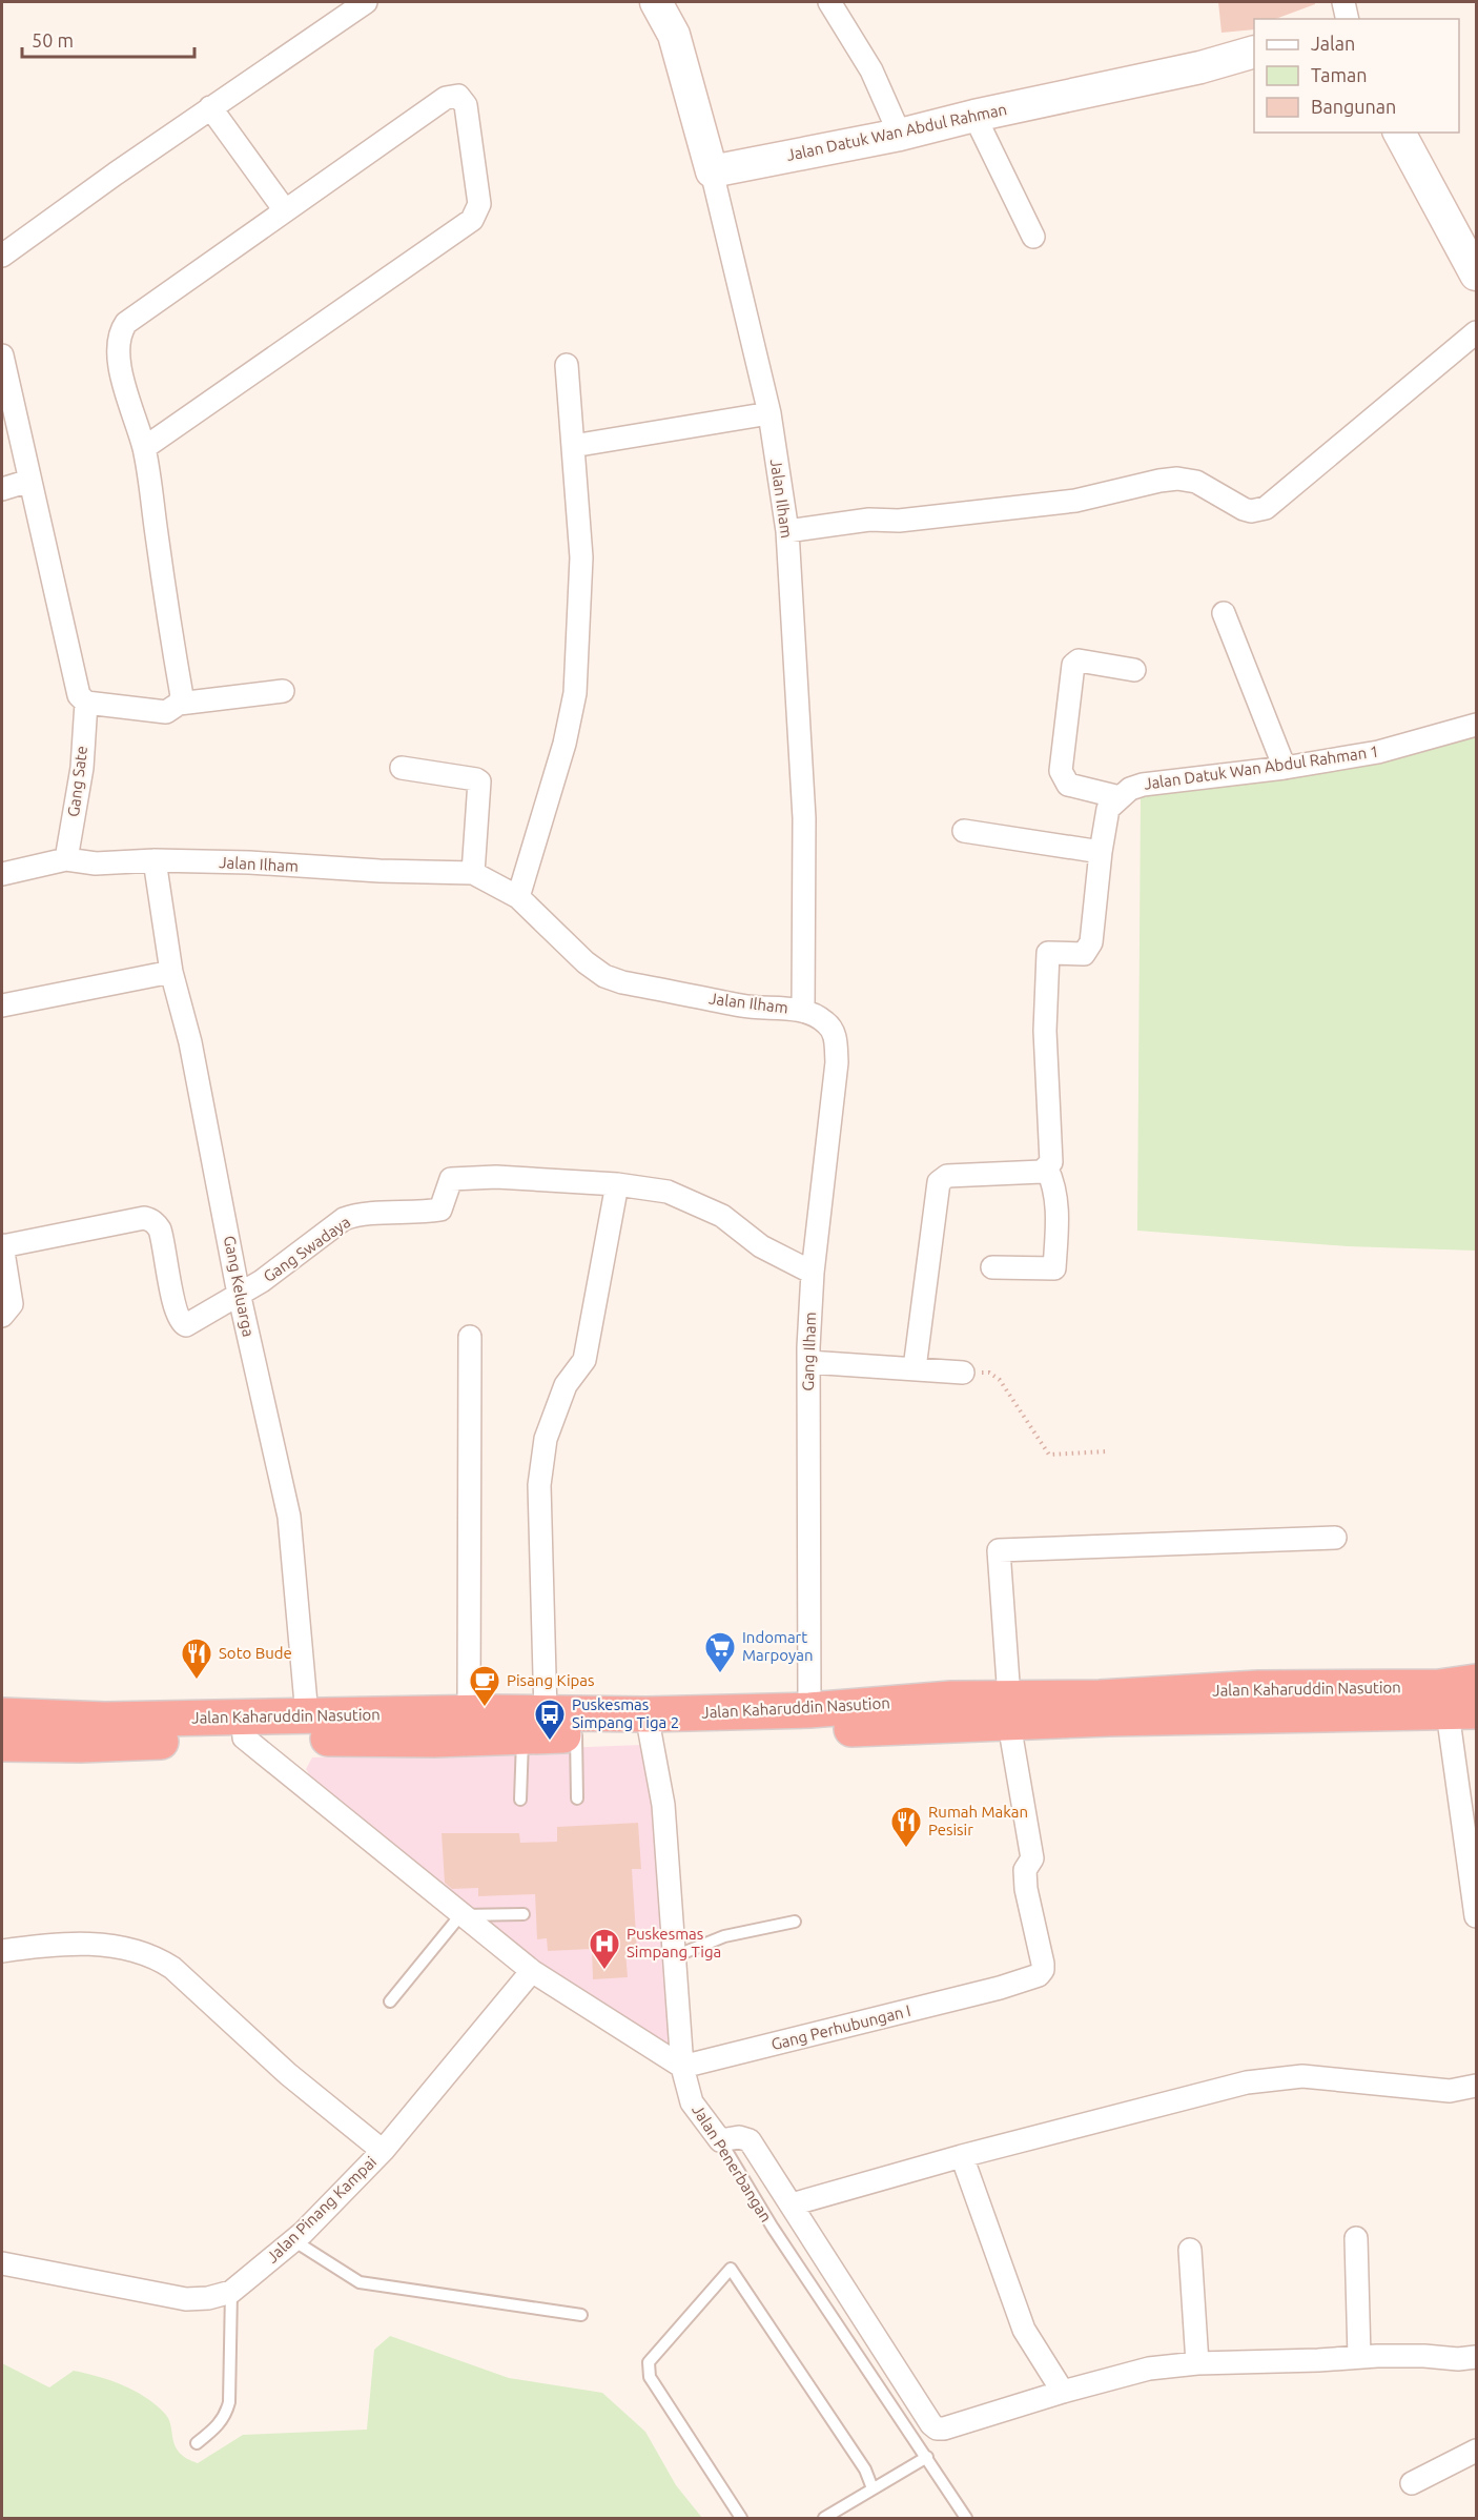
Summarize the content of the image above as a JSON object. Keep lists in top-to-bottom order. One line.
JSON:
{"streets":{"highway":["Jalan Kaharuddin Nasution"],"street":["Jalan Datuk Wan Abdul Rahman","Jalan Ilham","Jalan Datuk Wan Abdul Rahman 1","Gang Sate","Gang Swadaya","Gang Keluarga","Gang Ilham","Gang Perhubungan I","Jalan Penerbangan","Jalan Pinang Kampai"]},"crossings":[["Jalan Datuk Wan Abdul Rahman","Jalan Ilham"],["Jalan Ilham","Gang Sate"],["Jalan Ilham","Gang Keluarga"],["Jalan Ilham","Gang Ilham"],["Gang Swadaya","Gang Keluarga"],["Gang Swadaya","Gang Ilham"],["Gang Keluarga","Jalan Kaharuddin Nasution"],["Gang Ilham","Jalan Kaharuddin Nasution"],["Jalan Kaharuddin Nasution","Gang Perhubungan I"],["Jalan Kaharuddin Nasution","Jalan Penerbangan"],["Gang Perhubungan I","Jalan Penerbangan"]],"places":{"supermarket":["Indomart Marpoyan"],"restaurant":["Soto Bude","Rumah Makan Pesisir"],"cafe":["Pisang Kipas"],"bus stop":["Puskesmas Simpang Tiga 2"],"hospital":["Puskesmas Simpang Tiga"]},"legend":["Jalan","Taman","Bangunan"],"scale_bar":"50 m"}
